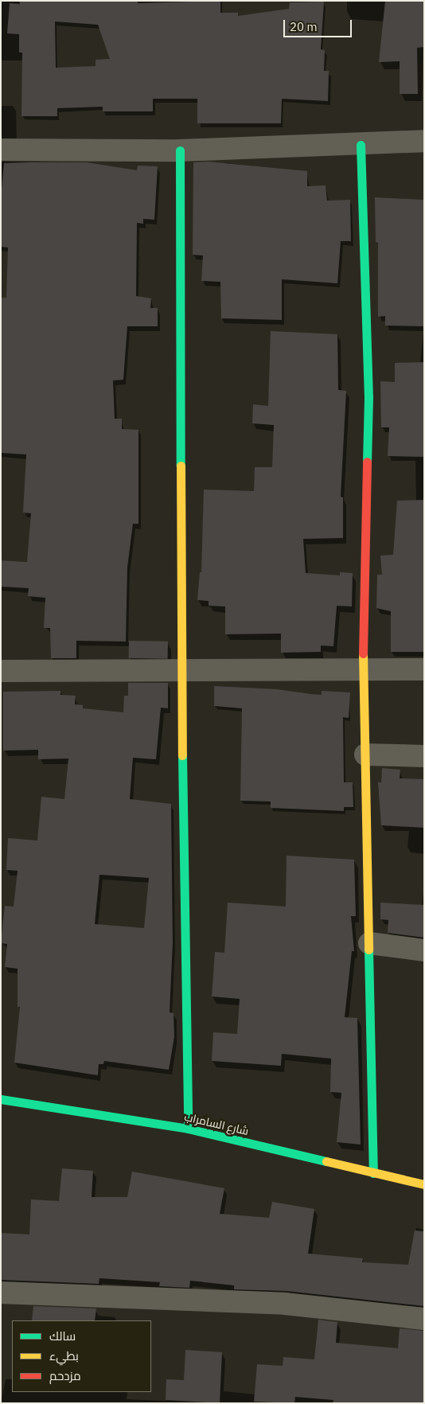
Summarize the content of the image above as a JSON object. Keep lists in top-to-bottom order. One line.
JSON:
{"streets":{"street":["شارع السامراب"]},"legend":["سالك","بطيء","مزدحم"],"scale_bar":"20 m"}
